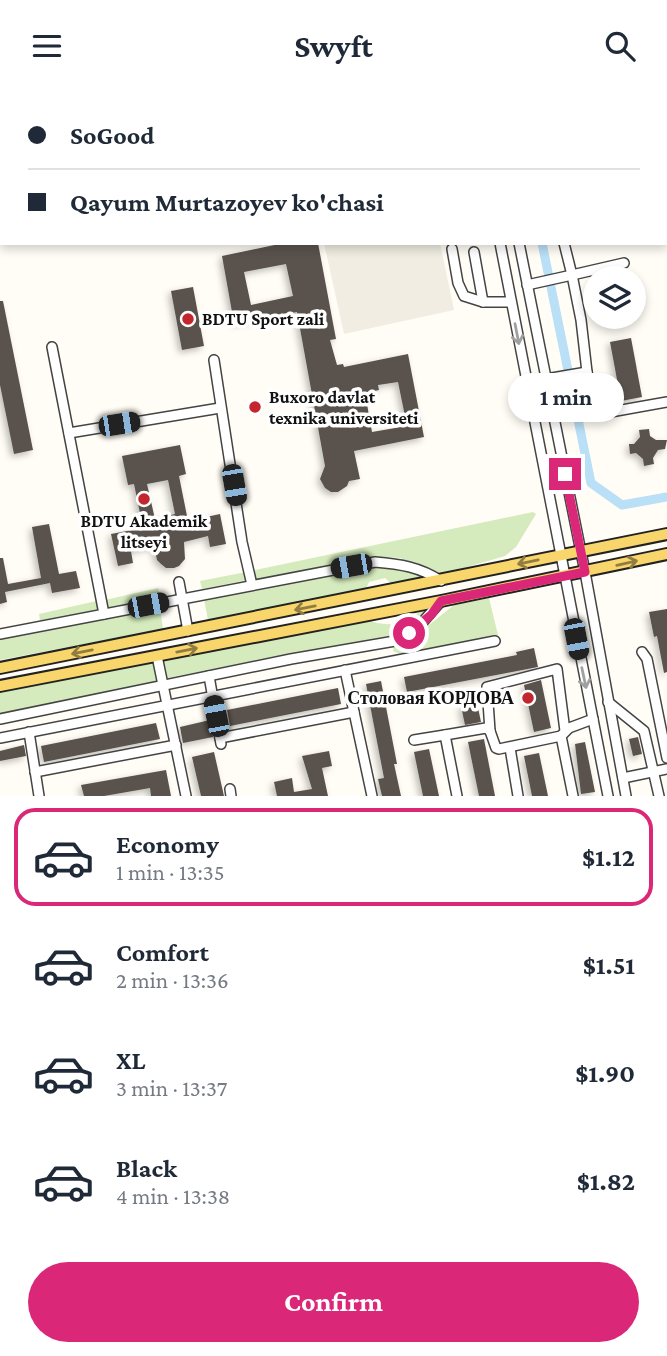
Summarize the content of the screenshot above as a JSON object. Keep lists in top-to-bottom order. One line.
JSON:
{"places":["BDTU Sport zali","Buxoro davlat texnika universiteti","BDTU Akademik litseyi","Столовая КОРДОВА"],"page":{"header":"Swyft","banner":["SoGood","Qayum Murtazoyev ko'chasi"],"bubble":"1 min","list":[{"name":"Economy","note":"1 min · 13:35","value":"$1.12"},{"name":"Comfort","note":"2 min · 13:36","value":"$1.51"},{"name":"XL","note":"3 min · 13:37","value":"$1.90"},{"name":"Black","note":"4 min · 13:38","value":"$1.82"}],"buttons":"Confirm"}}
